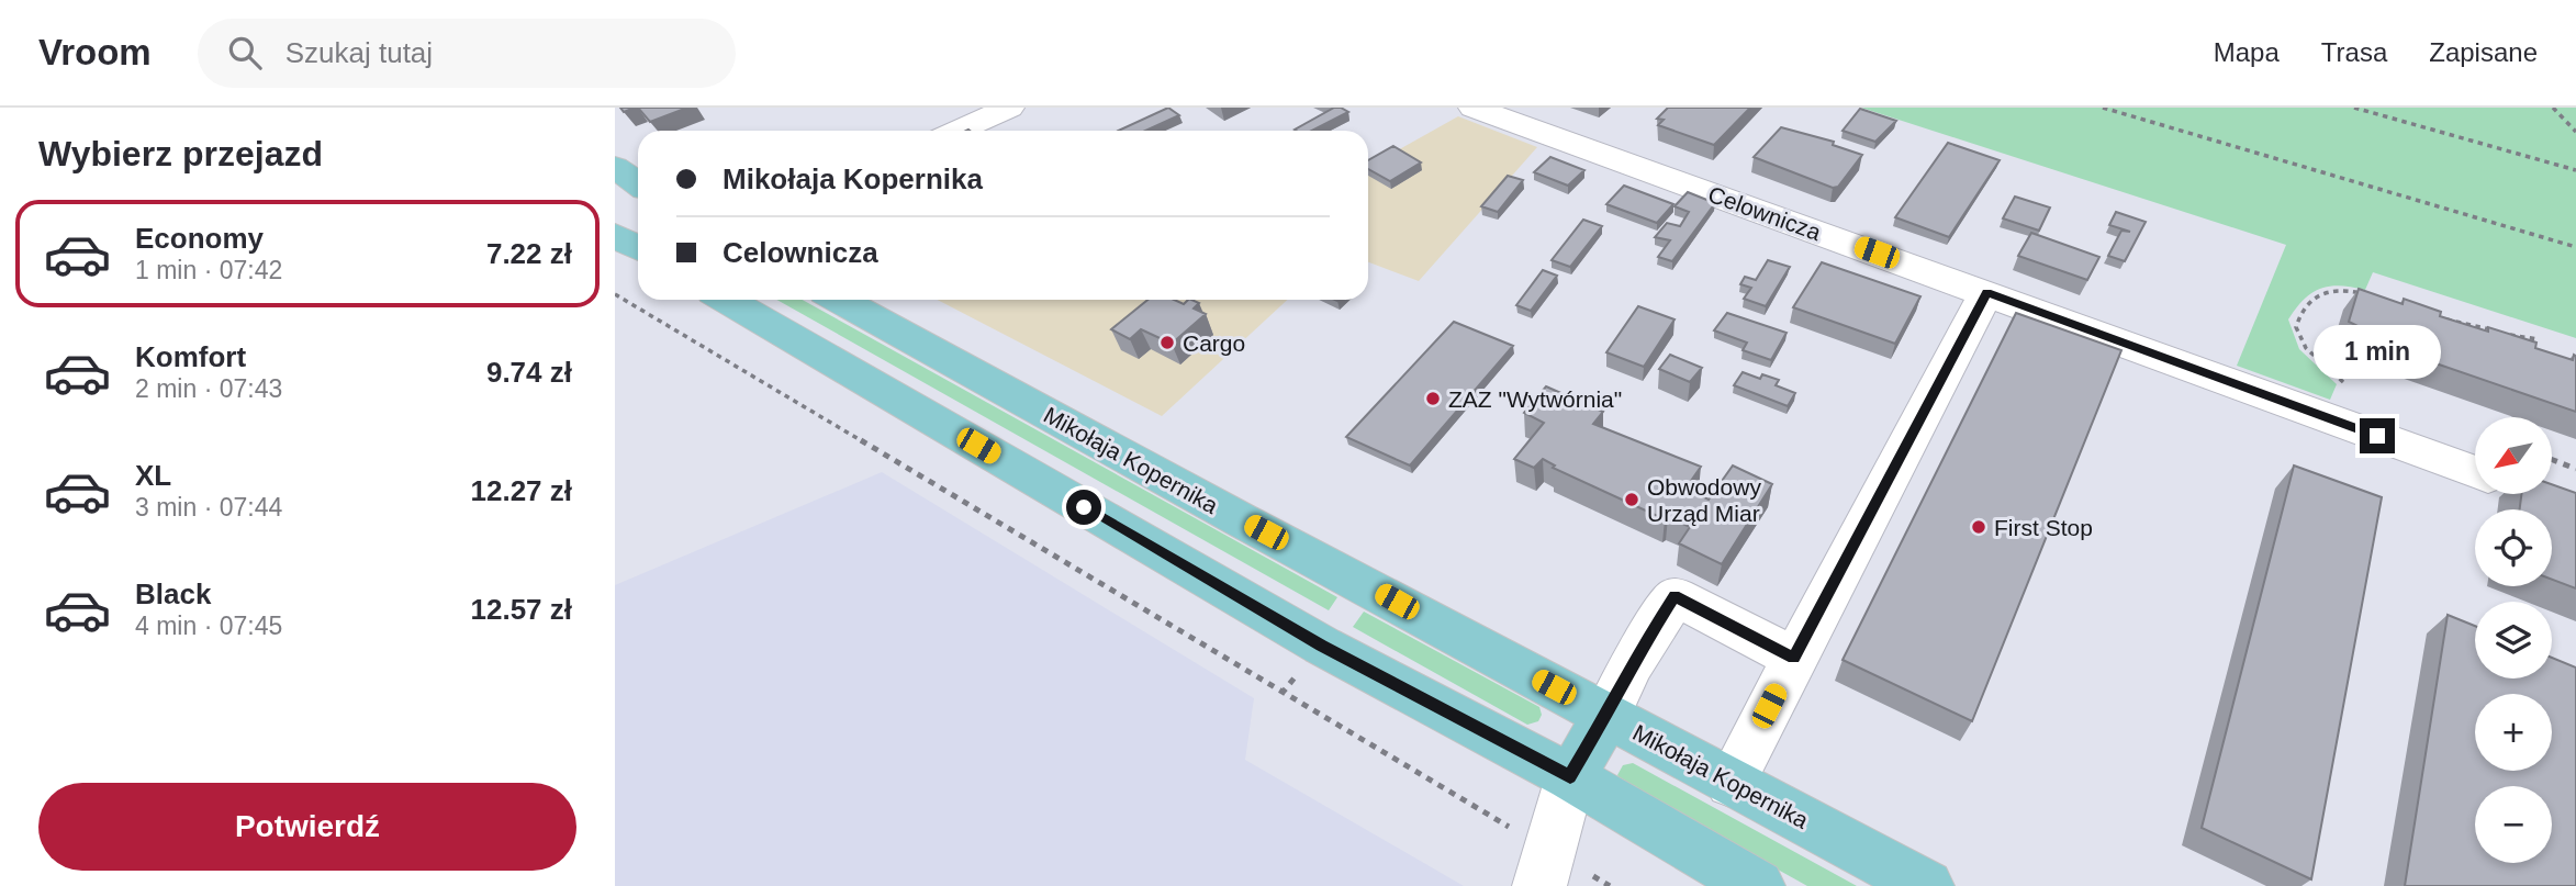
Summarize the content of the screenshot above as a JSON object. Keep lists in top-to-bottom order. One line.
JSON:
{"streets":{"main road":["Mikołaja Kopernika"],"street":["Celownicza"]},"places":["Cargo","ZAZ \"Wytwórnia\"","Obwodowy Urząd Miar","First Stop"],"north":"bottom left","page":{"header":"Vroom","search":"Szukaj tutaj","nav":["Mapa","Trasa","Zapisane"],"heading":"Wybierz przejazd","banner":["Mikołaja Kopernika","Celownicza"],"list":[{"name":"Economy","note":"1 min · 07:42","value":"7.22 zł"},{"name":"Komfort","note":"2 min · 07:43","value":"9.74 zł"},{"name":"XL","note":"3 min · 07:44","value":"12.27 zł"},{"name":"Black","note":"4 min · 07:45","value":"12.57 zł"}],"bubble":"1 min","map_buttons":["+","−"],"buttons":"Potwierdź"}}
